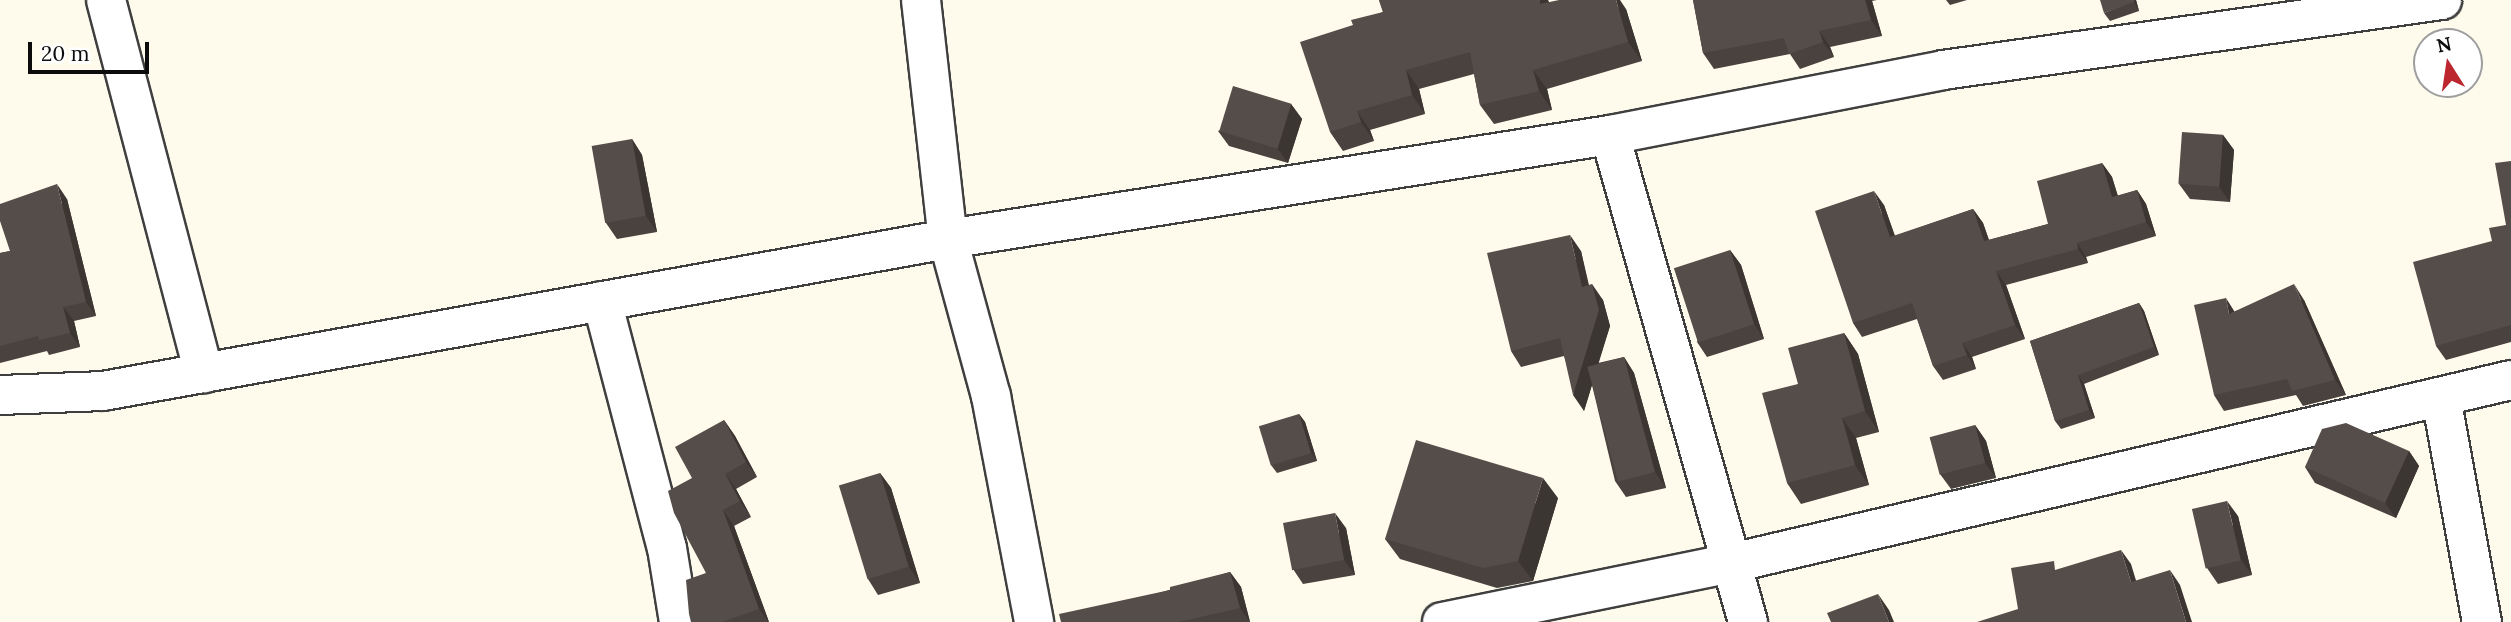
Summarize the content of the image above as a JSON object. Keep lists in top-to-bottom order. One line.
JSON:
{"scale_bar":"20 m","north":"top"}
